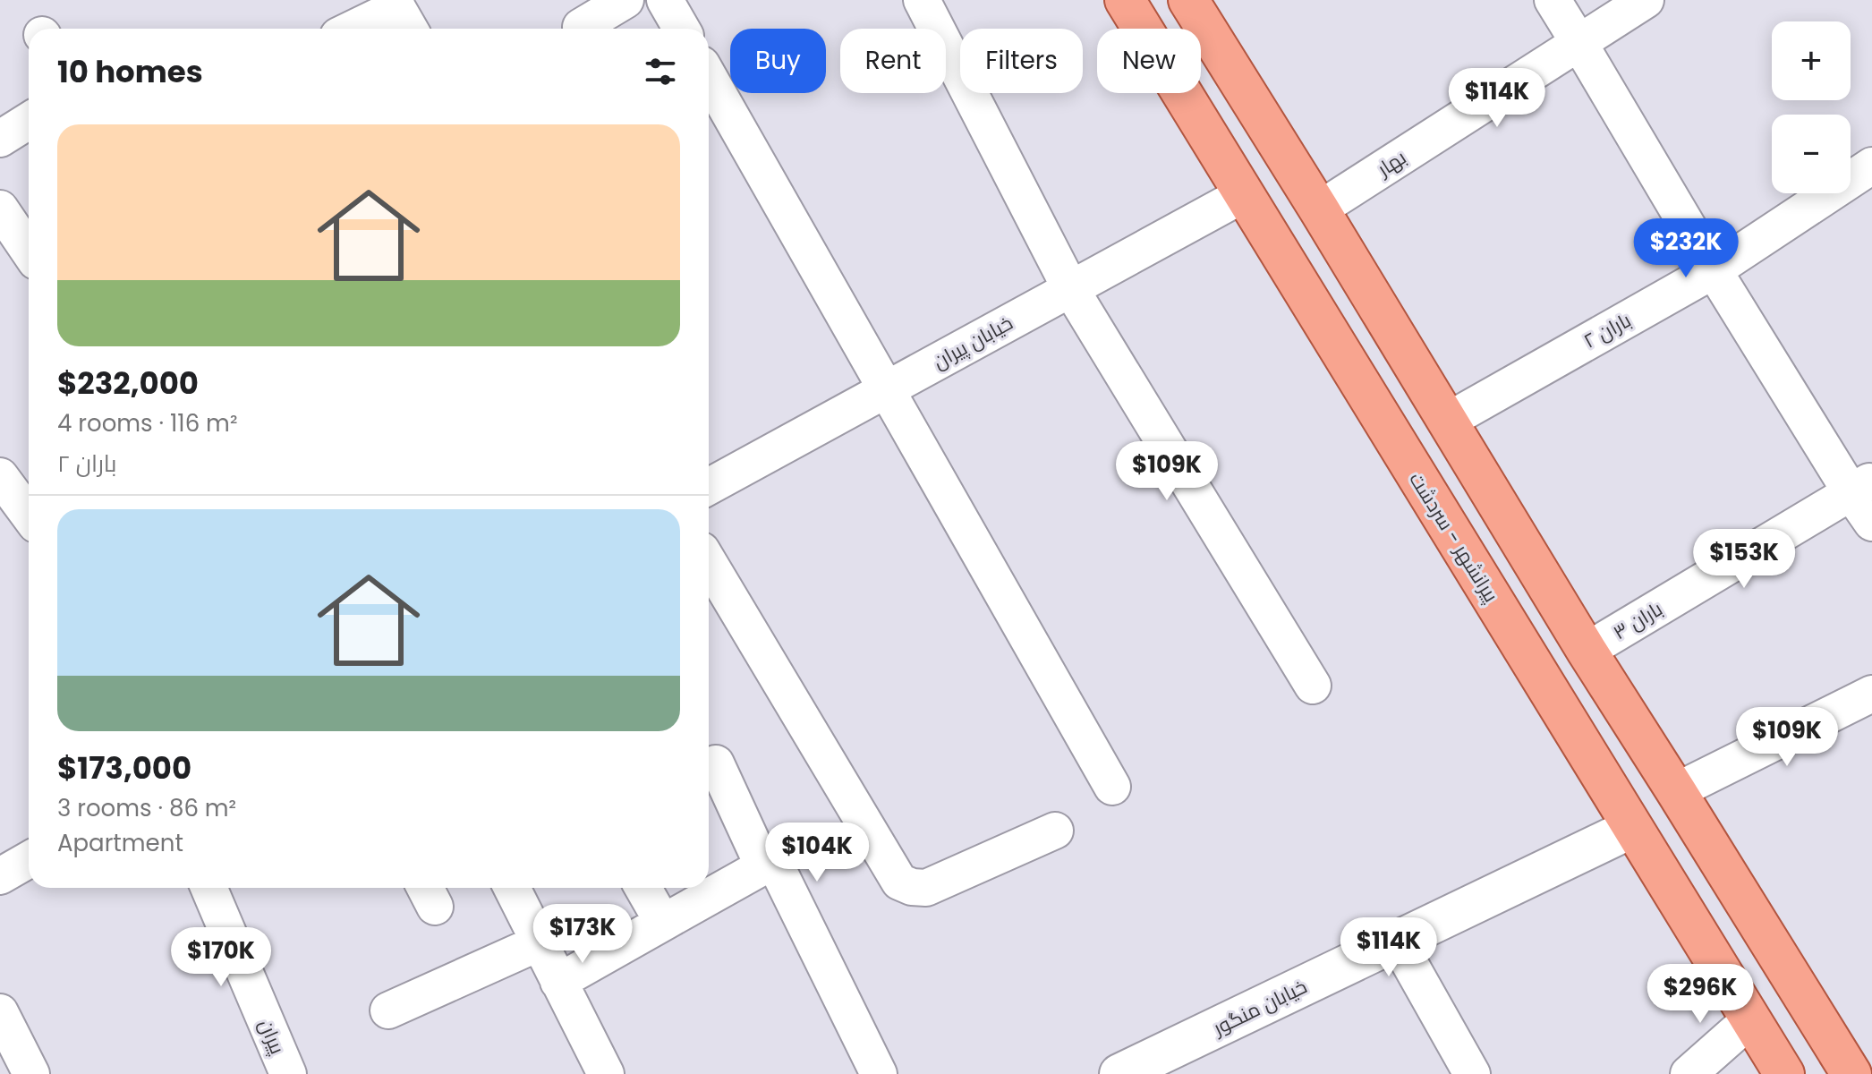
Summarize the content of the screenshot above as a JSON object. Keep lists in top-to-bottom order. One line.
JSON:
{"streets":{"main road":["پیرانشهر - سردشت"],"street":["بهار","باران ۲","خیابان پیران","باران ۳","خیابان منگور","پیران"]},"crossings":[["خیابان پیران","پیرانشهر - سردشت"],["پیرانشهر - سردشت","خیابان منگور"]],"page":{"map_buttons":["+","−"],"chip":["Buy","Rent","Filters","New"],"heading":"10 homes","price":["$114K","$232K","$109K","$153K","$109K","$104K","$173K","$114K","$170K","$296K"],"list":[{"name":"$232,000","note":"4 rooms · 116 m² · باران ۲"},{"name":"$173,000","note":"3 rooms · 86 m² · Apartment"}]}}
